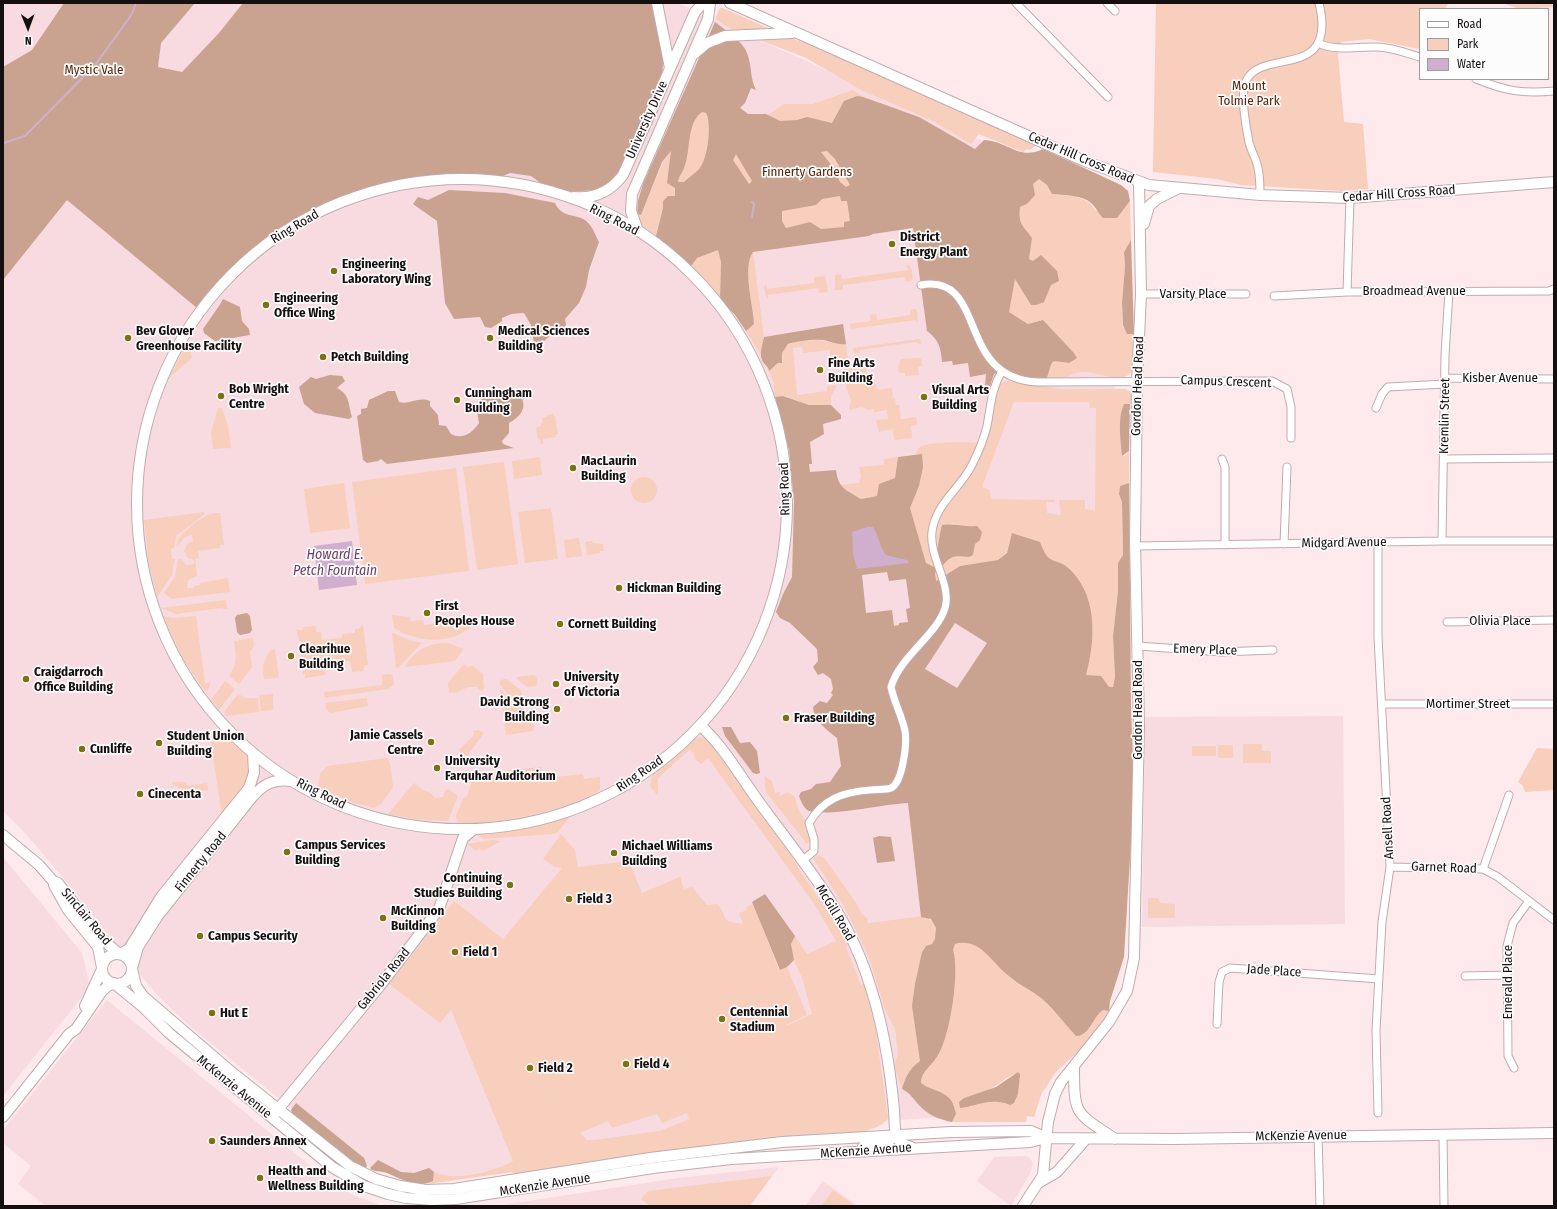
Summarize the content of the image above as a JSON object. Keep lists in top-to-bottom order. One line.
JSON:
{"streets":{"street":["University Drive","Cedar Hill Cross Road","Ring Road","Broadmead Avenue","Varsity Place","Kisber Avenue","Campus Crescent","Gordon Head Road","Kremlin Street","Midgard Avenue","Olivia Place","Emery Place","Mortimer Street","Ansell Road","Finnerty Road","Garnet Road","McGill Road","Sinclair Road","Jade Place","Gabriola Road","Emerald Place","McKenzie Avenue"]},"crossings":[["University Drive","Ring Road"],["Cedar Hill Cross Road","Gordon Head Road"],["Ring Road","Finnerty Road"],["Ring Road","McGill Road"],["Ring Road","Gabriola Road"],["Broadmead Avenue","Kremlin Street"],["Varsity Place","Gordon Head Road"],["Kisber Avenue","Kremlin Street"],["Campus Crescent","Gordon Head Road"],["Gordon Head Road","Midgard Avenue"],["Gordon Head Road","Emery Place"],["Gordon Head Road","McKenzie Avenue"],["Kremlin Street","Midgard Avenue"],["Midgard Avenue","Ansell Road"],["Mortimer Street","Ansell Road"],["Ansell Road","Garnet Road"],["Ansell Road","Jade Place"],["Finnerty Road","Sinclair Road"],["Finnerty Road","McKenzie Avenue"],["Garnet Road","Emerald Place"],["McGill Road","McKenzie Avenue"],["Sinclair Road","McKenzie Avenue"],["Gabriola Road","McKenzie Avenue"]],"water":["Howard E. Petch Fountain"],"parks":["Mystic Vale","Mount Tolmie Park","Finnerty Gardens"],"places":["District Energy Plant","Engineering Laboratory Wing","Engineering Office Wing","Bev Glover Greenhouse Facility","Medical Sciences Building","Petch Building","Fine Arts Building","Bob Wright Centre","Visual Arts Building","Cunningham Building","MacLaurin Building","Hickman Building","First Peoples House","Cornett Building","Clearihue Building","Craigdarroch Office Building","University of Victoria","David Strong Building","Fraser Building","Jamie Cassels Centre","Student Union Building","Cunliffe","University Farquhar Auditorium","Cinecenta","Campus Services Building","Michael Williams Building","Continuing Studies Building","Field 3","McKinnon Building","Campus Security","Field 1","Hut E","Centennial Stadium","Field 4","Field 2","Saunders Annex","Health and Wellness Building"],"legend":["Road","Park","Water"],"north":"bottom"}
